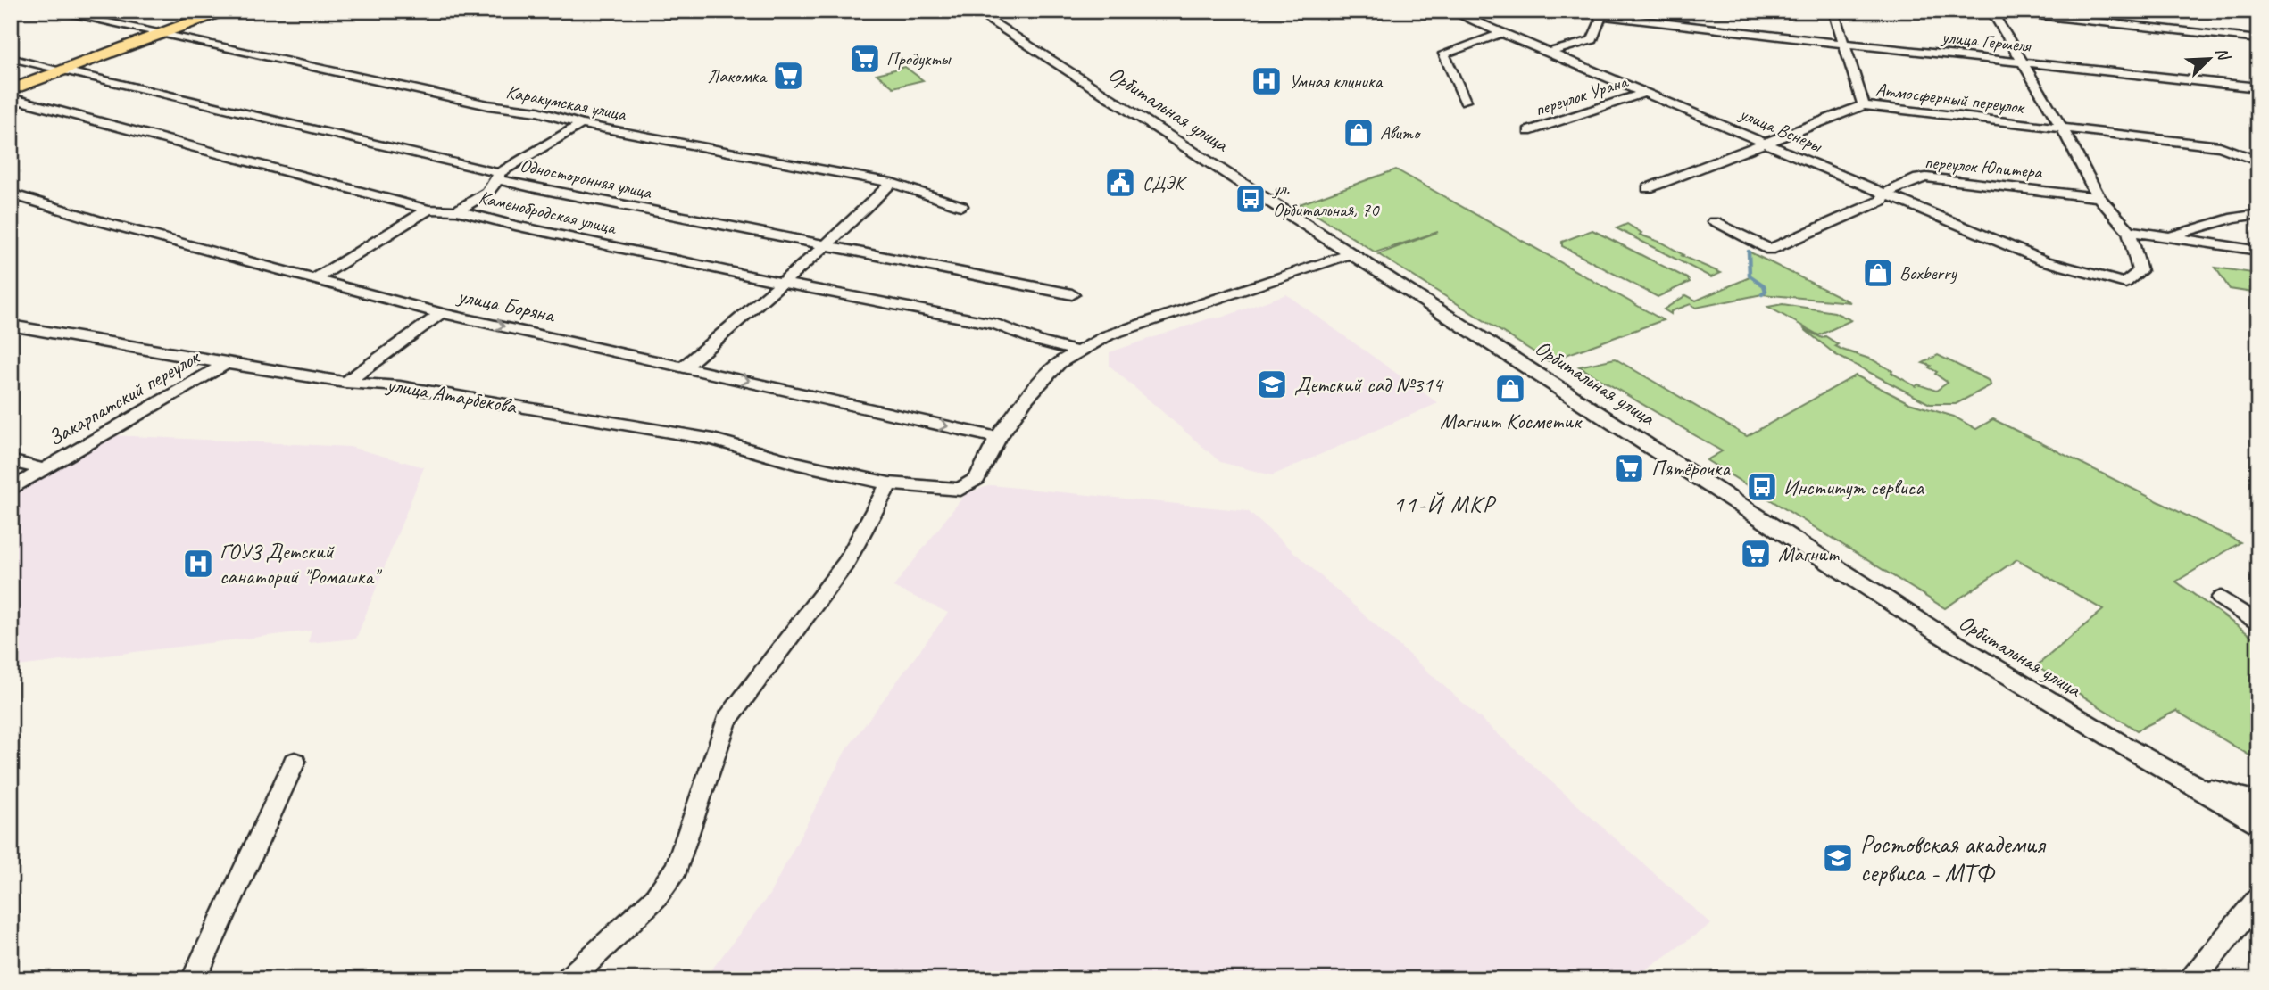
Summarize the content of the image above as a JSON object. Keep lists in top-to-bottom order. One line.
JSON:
{"streets":{"street":["улица Гершеля","переулок Урана","Атмосферный переулок","Каракумская улица","Орбитальная улица","улица Венеры","переулок Юпитера","Односторонняя улица","Каменобродская улица","улица Боряна","улица Атарбекова","Закарпатский переулок"]},"crossings":[["улица Гершеля","улица Венеры"],["переулок Урана","улица Венеры"],["Атмосферный переулок","улица Венеры"],["улица Венеры","переулок Юпитера"],["улица Атарбекова","Закарпатский переулок"]],"one_way":["улица Боряна"],"districts":["11-Й МКР"],"places":{"supermarket":["Продукты","Лакомка","Пятёрочка","Магнит"],"hospital":["Умная клиника","ГОУЗ Детский санаторий \"Ромашка\""],"shop":["Авито","Boxberry","Магнит Косметик"],"public building":["СДЭК"],"bus stop":["ул. Орбитальная, 70","Институт сервиса"],"school or university":["Детский сад №314","Ростовская академия сервиса - МТФ"]},"north":"top right"}
